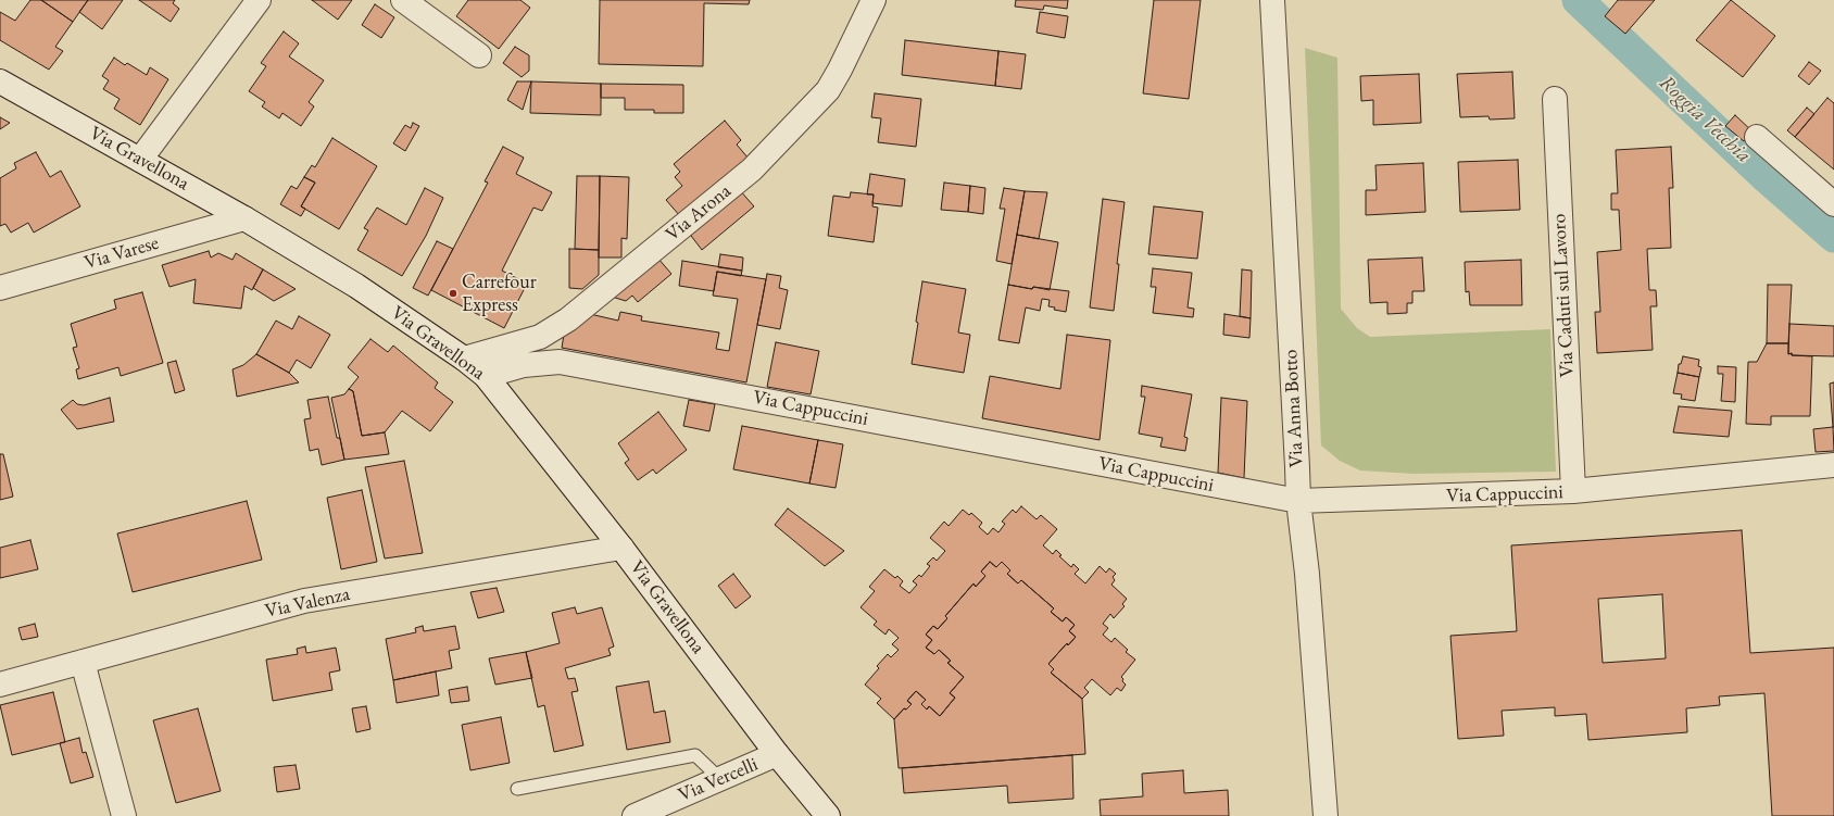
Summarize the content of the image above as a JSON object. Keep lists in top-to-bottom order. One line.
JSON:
{"streets":{"street":["Via Gravellona","Via Arona","Via Varese","Via Caduti sul Lavoro","Via Cappuccini","Via Anna Botto","Via Valenza","Via Vercelli"]},"crossings":[["Via Gravellona","Via Arona"],["Via Gravellona","Via Varese"],["Via Gravellona","Via Cappuccini"],["Via Gravellona","Via Valenza"],["Via Gravellona","Via Vercelli"],["Via Caduti sul Lavoro","Via Cappuccini"],["Via Cappuccini","Via Anna Botto"]],"water":["Roggia Vecchia"],"places":["Carrefour Express"]}
